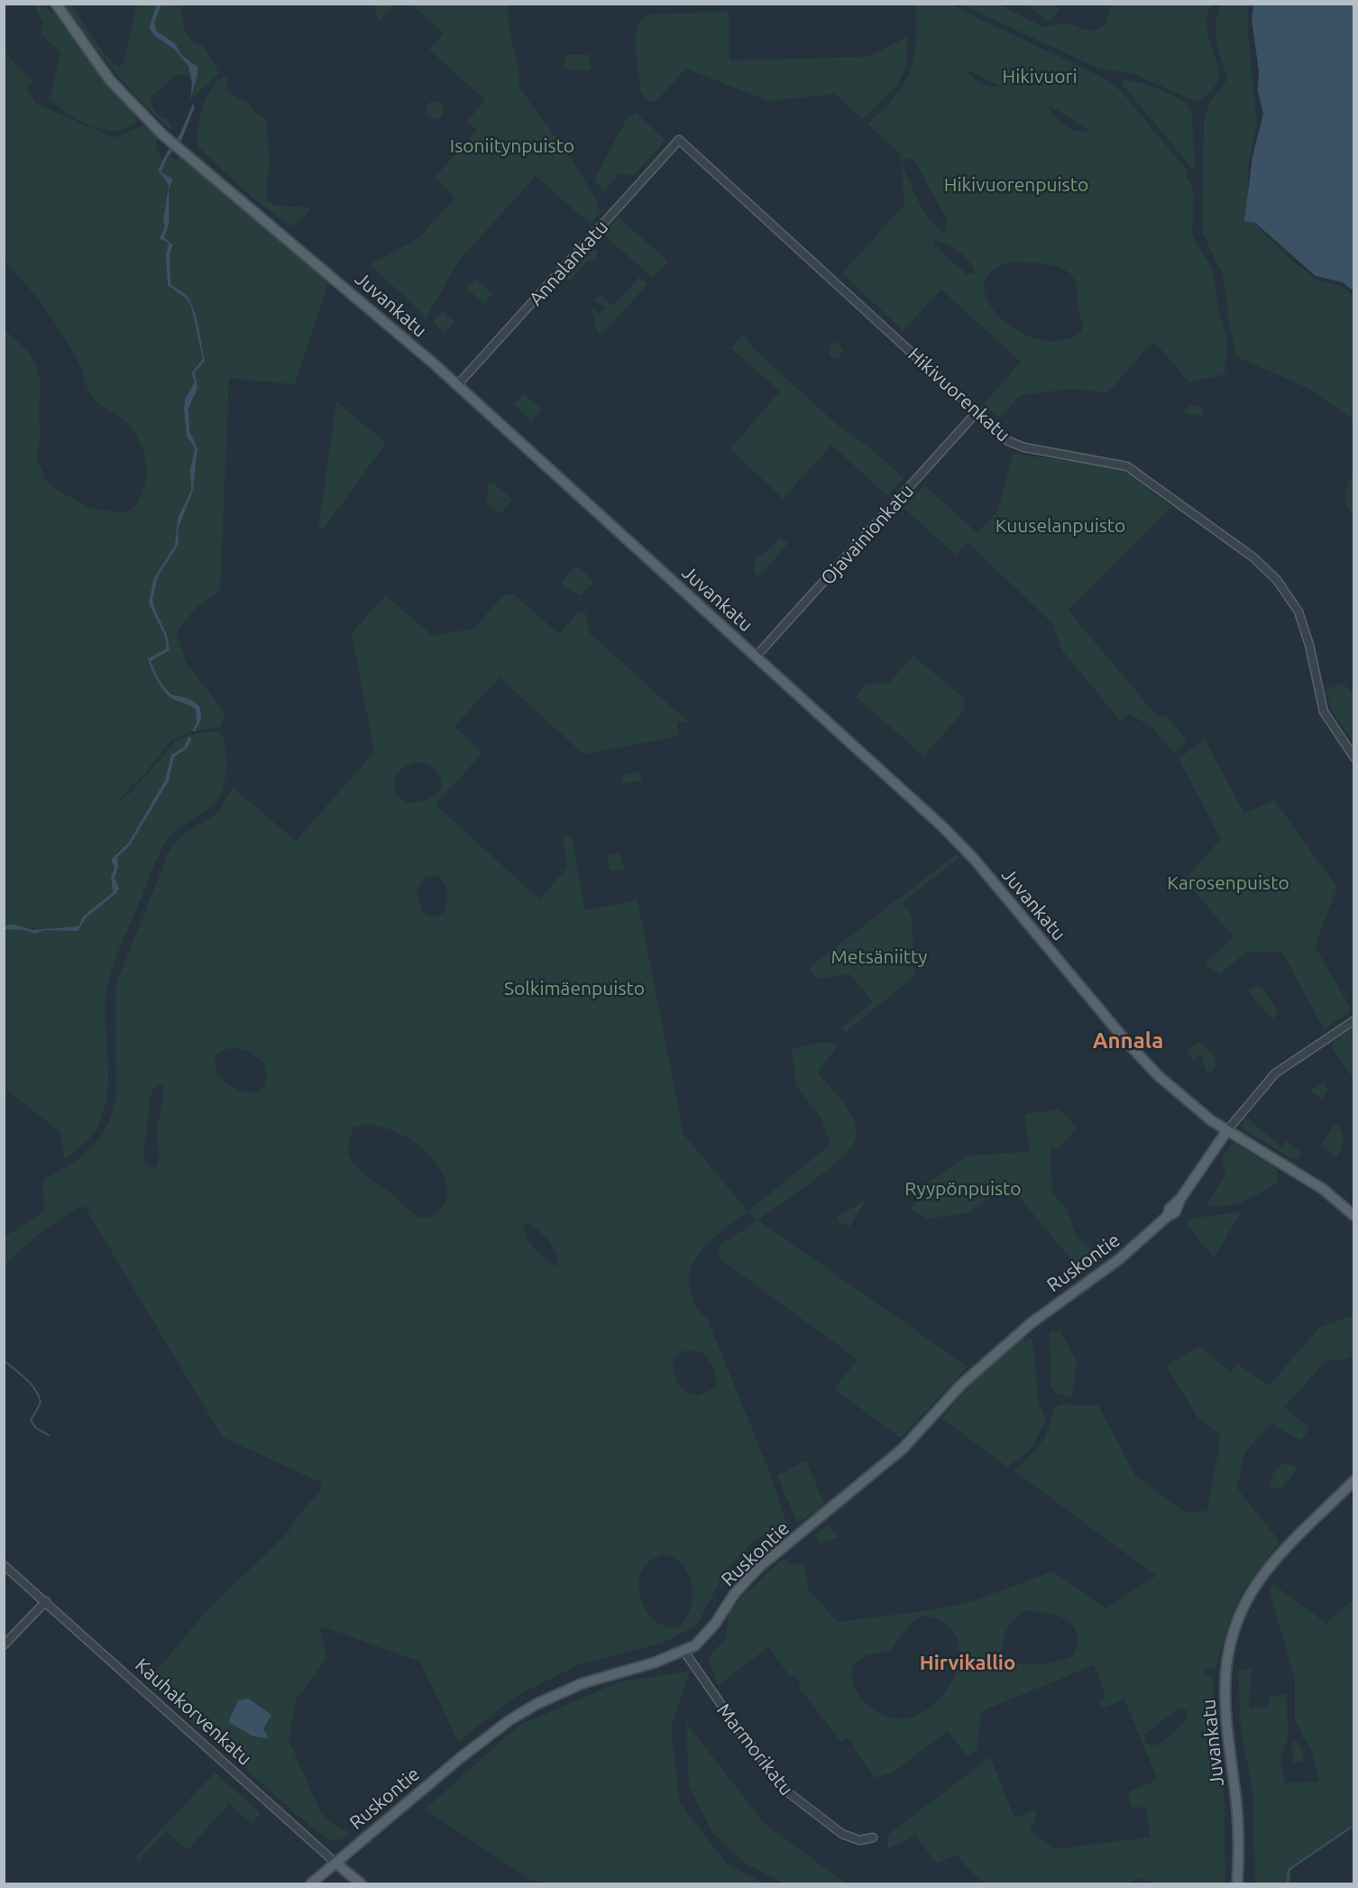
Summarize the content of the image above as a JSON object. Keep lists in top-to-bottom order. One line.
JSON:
{"streets":{"main road":["Juvankatu","Ruskontie","Kauhakorvenkatu"],"street":["Annalankatu","Hikivuorenkatu","Ojavainionkatu","Marmorikatu"]},"crossings":[["Annalankatu","Juvankatu"],["Annalankatu","Hikivuorenkatu"],["Juvankatu","Ojavainionkatu"],["Juvankatu","Ruskontie"],["Hikivuorenkatu","Ojavainionkatu"],["Ruskontie","Kauhakorvenkatu"],["Ruskontie","Marmorikatu"]],"districts":["Annala","Hirvikallio"],"parks":["Hikivuori","Isoniitynpuisto","Hikivuorenpuisto","Kuuselanpuisto","Karosenpuisto","Metsäniitty","Solkimäenpuisto","Ryypönpuisto"]}
